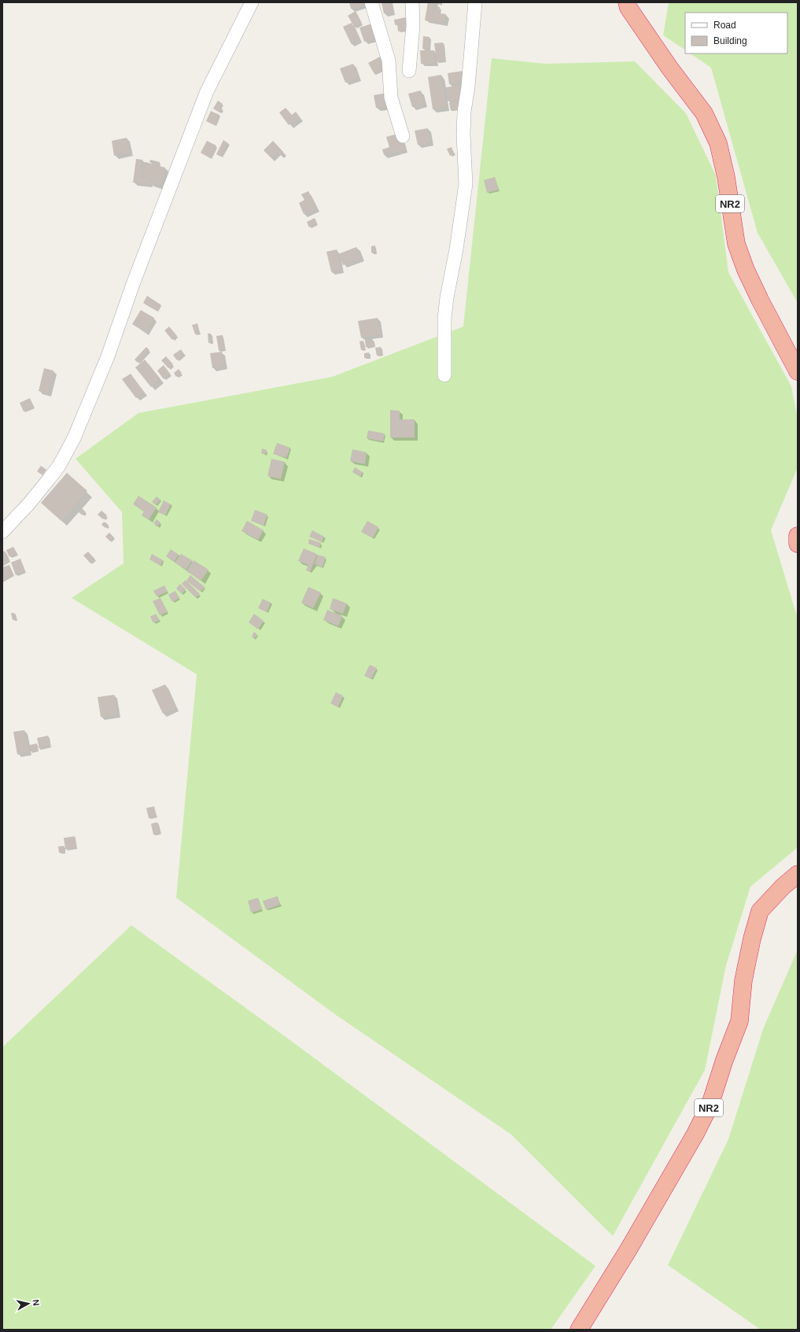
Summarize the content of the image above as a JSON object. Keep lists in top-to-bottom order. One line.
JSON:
{"streets":{"highway":["NR2"]},"legend":["Road","Building"],"north":"right"}
